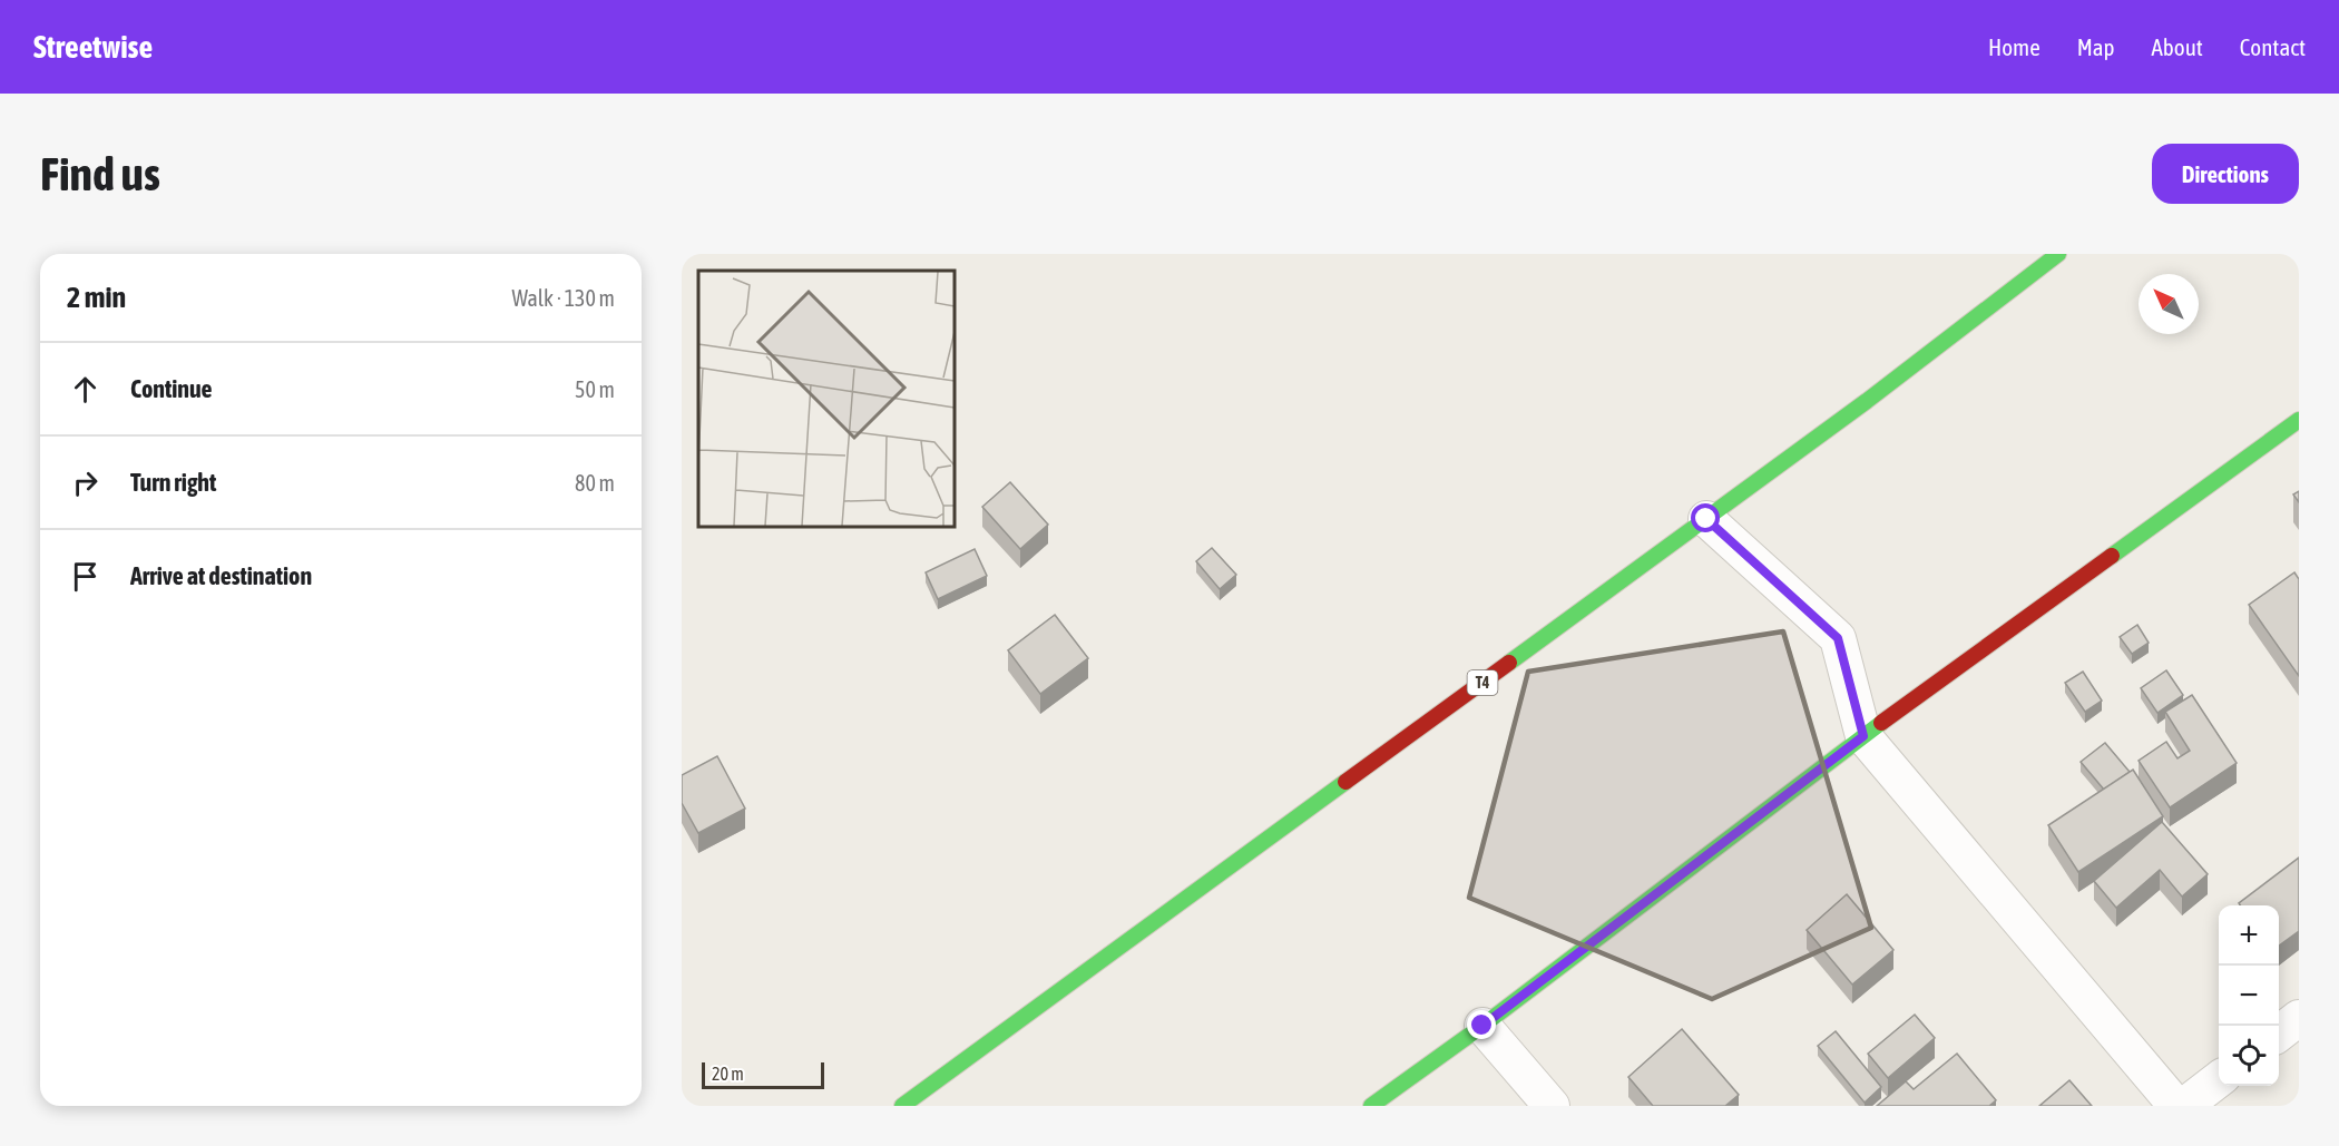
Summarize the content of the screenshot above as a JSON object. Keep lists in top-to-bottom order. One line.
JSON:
{"streets":{"main road":["T4"]},"scale_bar":"20 m","north":"top left","page":{"header":"Streetwise","nav":["Home","Map","About","Contact"],"buttons":"Directions","title":"Find us","heading":["2 min","Walk · 130 m"],"list":[["Continue","50 m"],["Turn right","80 m"],"Arrive at destination"],"map_buttons":["+","−"],"scale":"20 m"}}
